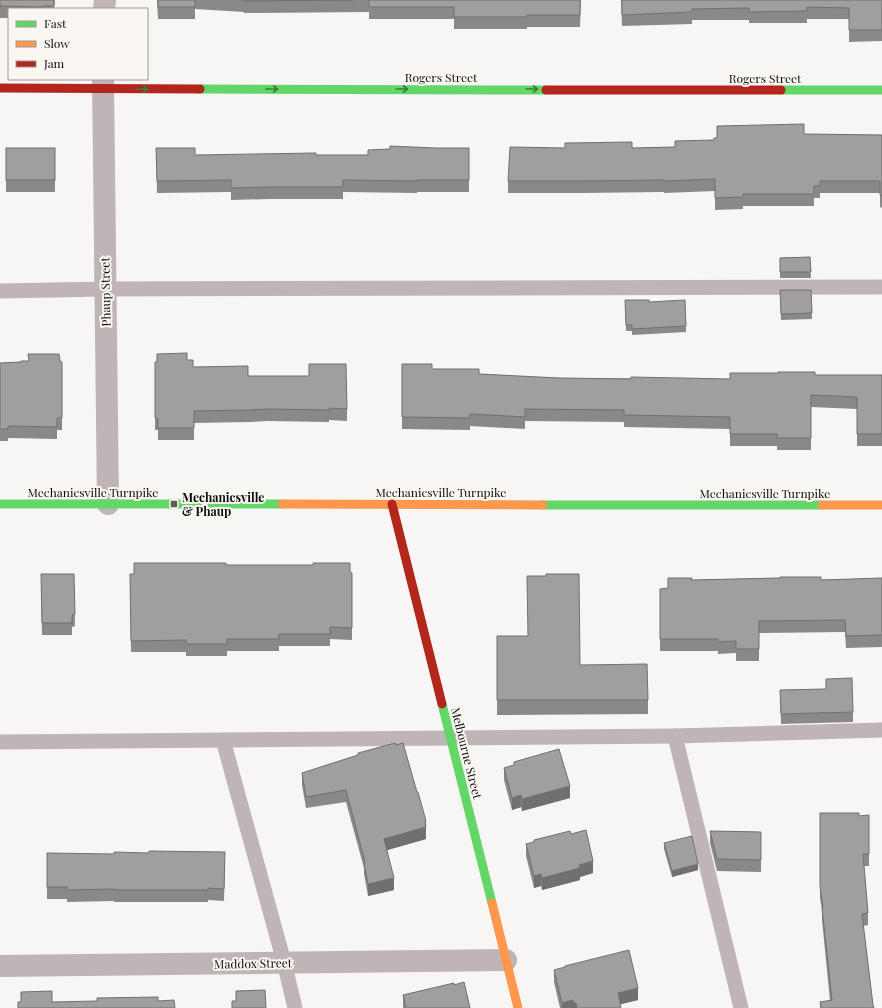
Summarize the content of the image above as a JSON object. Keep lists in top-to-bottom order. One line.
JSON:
{"streets":{"street":["Rogers Street","Phaup Street","Mechanicsville Turnpike","Melbourne Street","Maddox Street"]},"crossings":[["Rogers Street","Phaup Street"],["Phaup Street","Mechanicsville Turnpike"],["Mechanicsville Turnpike","Melbourne Street"],["Melbourne Street","Maddox Street"]],"one_way":["Rogers Street"],"places":{"transit":["Mechanicsville & Phaup"]},"legend":["Fast","Slow","Jam"]}
